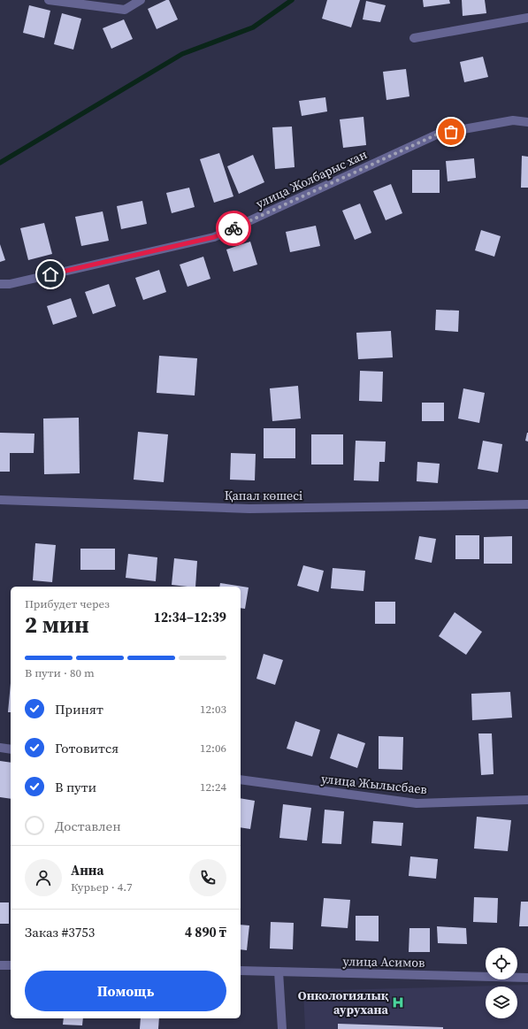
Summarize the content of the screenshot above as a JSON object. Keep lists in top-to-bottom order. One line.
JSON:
{"streets":{"street":["улица Жолбарыс хан","Қапал көшесі","улица Жылысбаев","улица Асимов"]},"places":{"hospital":["Онкологиялық аурухана"]},"page":{"heading":["2 мин","Прибудет через","12:34–12:39"],"panel":["Анна","Курьер · 4.7","Заказ #3753","4 890 ₸"],"bar":"В пути · 80 m","list":[["Принят","12:03"],["Готовится","12:06"],["В пути","12:24"],"Доставлен"],"buttons":"Помощь"}}
